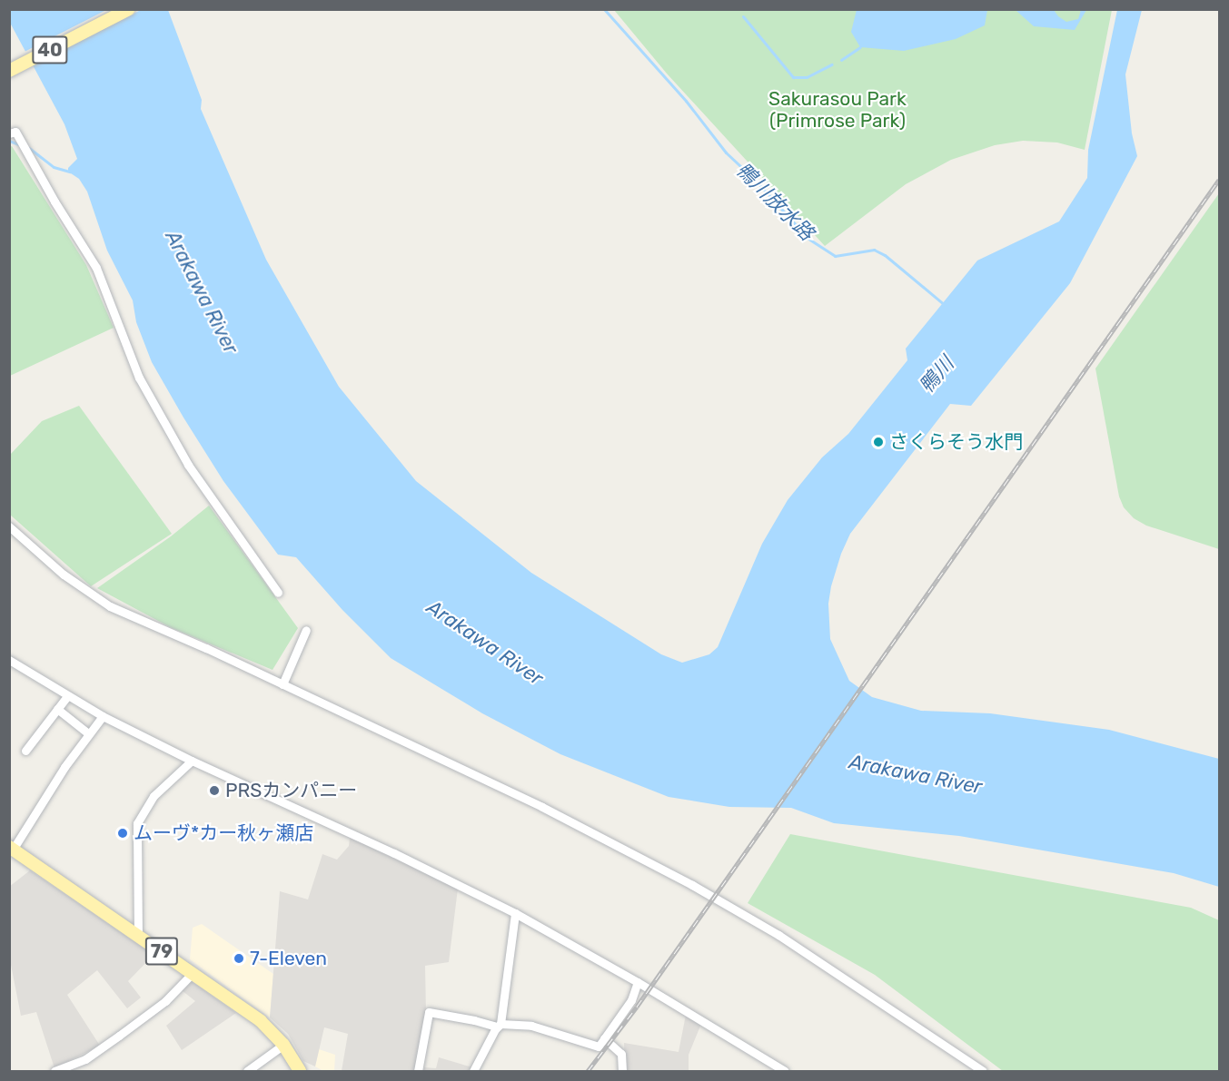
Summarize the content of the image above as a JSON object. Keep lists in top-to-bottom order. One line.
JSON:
{"streets":{"main road":["40","79"]},"water":["鴨川放水路","Arakawa River","鴨川"],"parks":["Sakurasou Park (Primrose Park)"],"places":["さくらそう水門","PRSカンパニー","ムーヴ*カー秋ヶ瀬店","7-Eleven"]}
